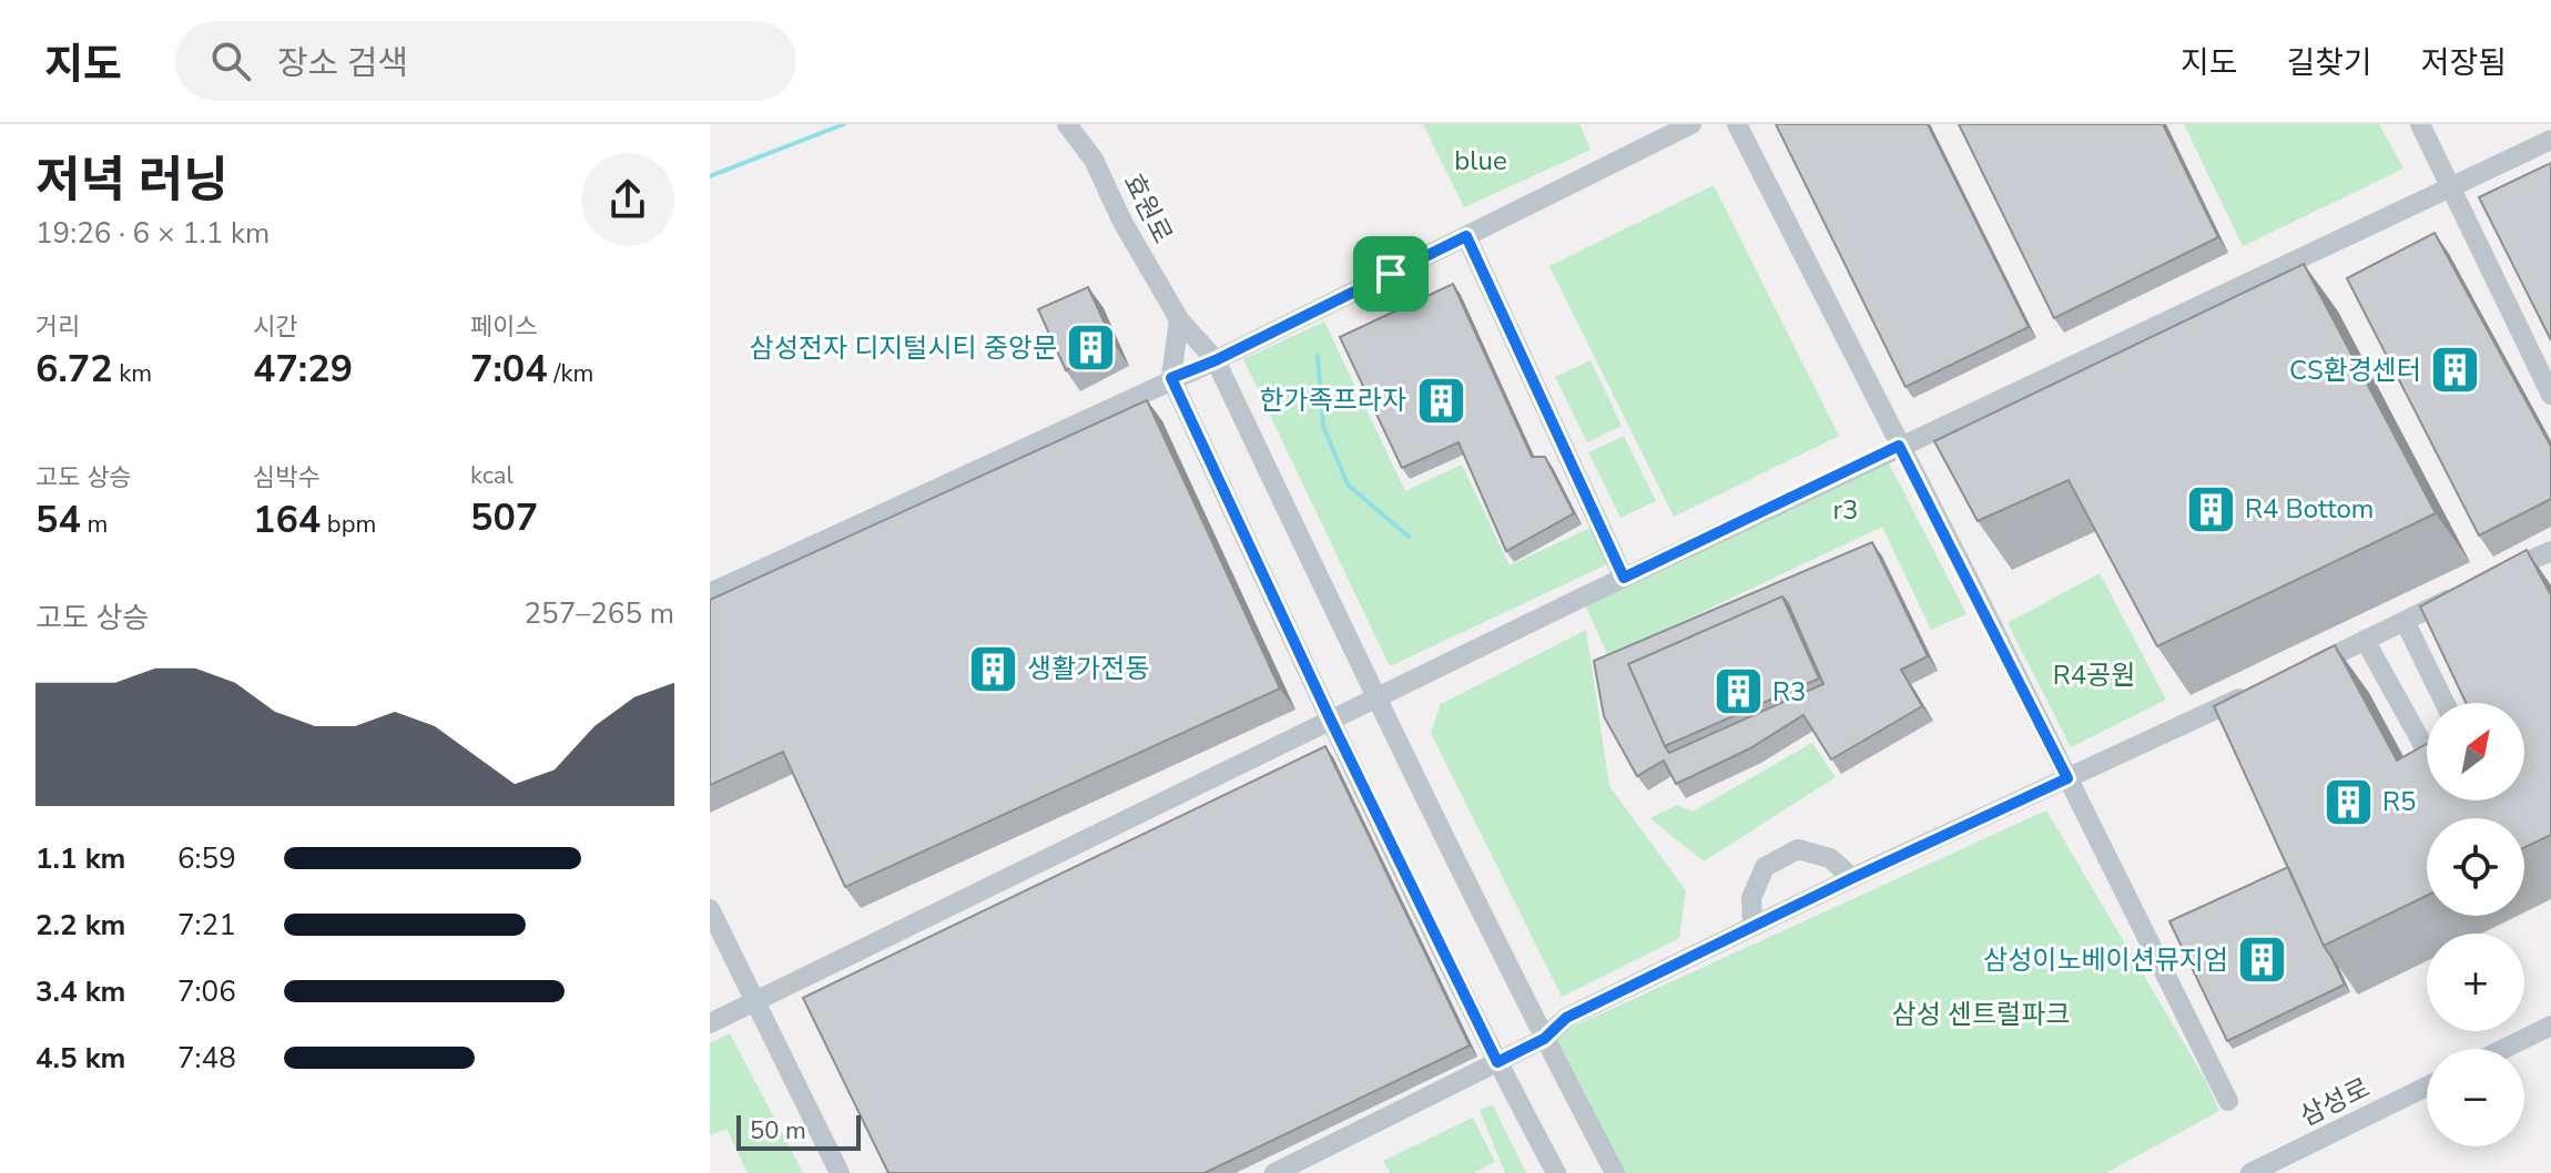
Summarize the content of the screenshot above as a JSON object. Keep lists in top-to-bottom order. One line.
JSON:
{"streets":{"street":["효원로","삼성로"]},"parks":["blue","r3","R4공원","삼성 센트럴파크"],"places":{"building":["삼성전자 디지털시티 중앙문","CS환경센터","한가족프라자","R4 Bottom","생활가전동","R3","R5","삼성이노베이션뮤지엄"]},"scale_bar":"50 m","north":"top right","page":{"header":"지도","search":"장소 검색","nav":["지도","길찾기","저장됨"],"heading":["저녁 러닝","19:26 · 6 × 1.1 km"],"stats":[["거리","6.72 km"],["시간","47:29"],["페이스","7:04 /km"],["고도 상승","54 m"],["심박수","164 bpm"],["kcal","507"]],"chart":["고도 상승","257–265 m"],"map_buttons":["+","−"],"list":[{"name":"1.1 km","note":"6:59"},{"name":"2.2 km","note":"7:21"},{"name":"3.4 km","note":"7:06"},{"name":"4.5 km","note":"7:48"}],"scale":"50 m"}}
